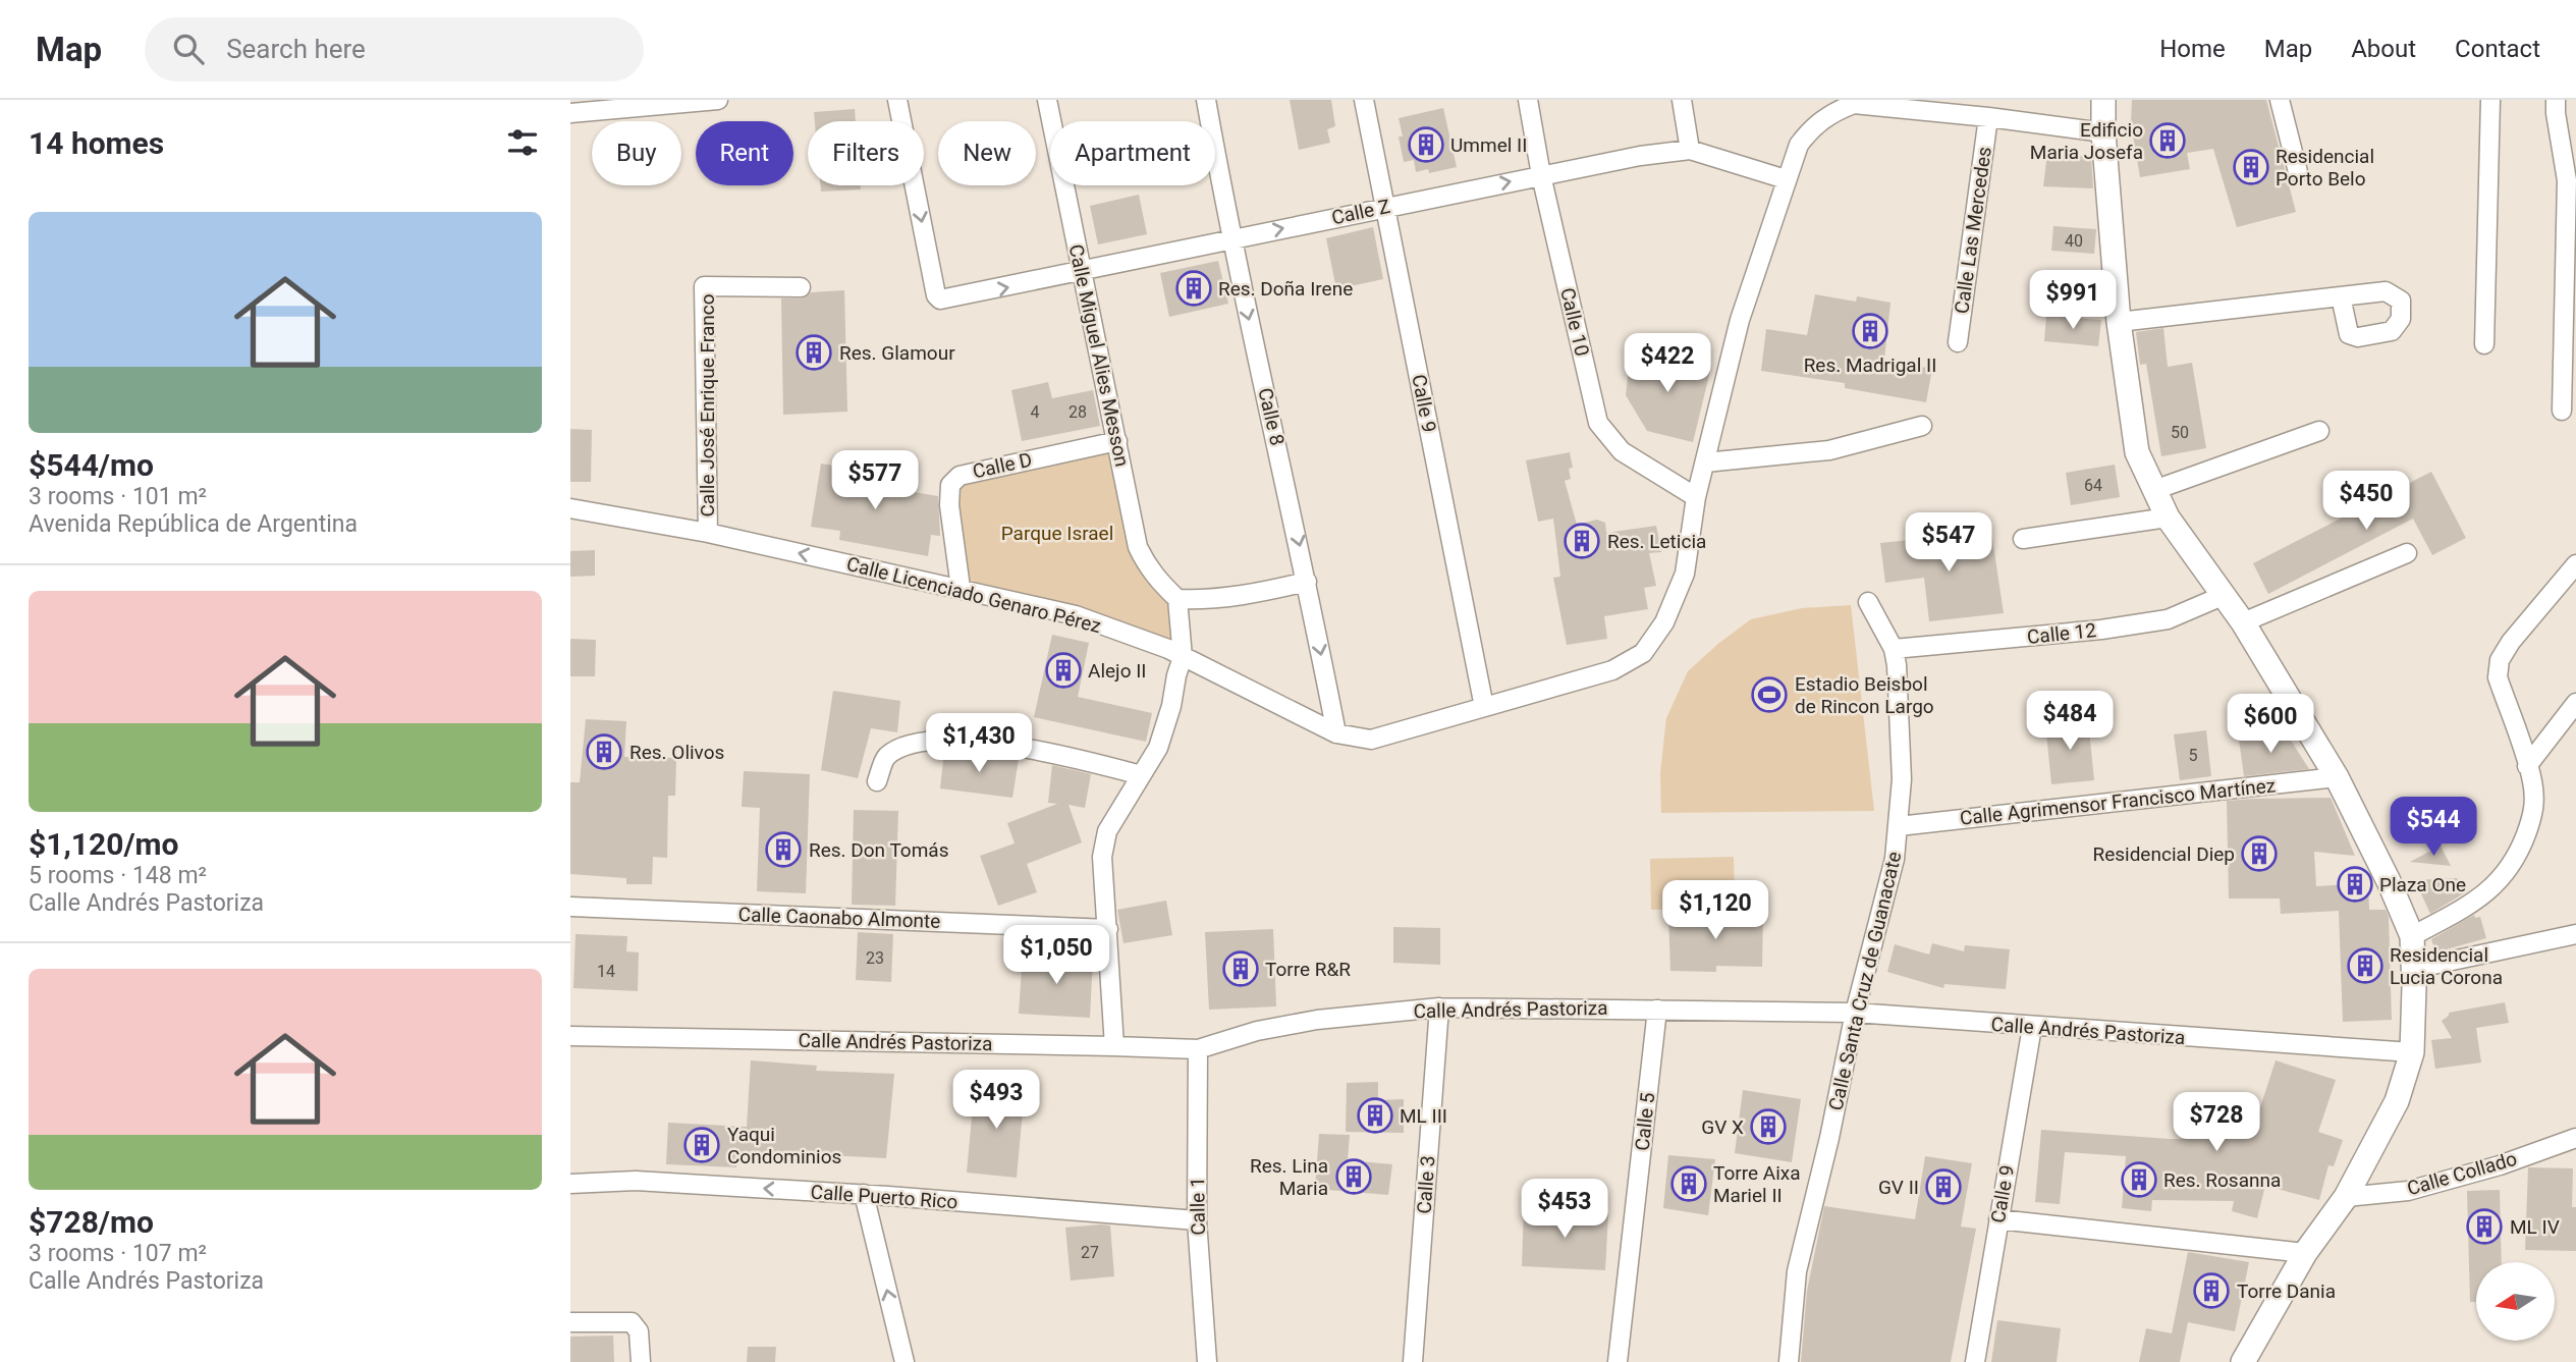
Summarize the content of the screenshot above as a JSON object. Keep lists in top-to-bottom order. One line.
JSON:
{"streets":{"street":["Calle Z","Calle Las Mercedes","Calle 10","Calle Miguel Alies Messon","Calle 9","Calle José Enrique Franco","Calle 8","Calle D","Calle Licenciado Genaro Pérez","Calle 12","Calle Agrimensor Francisco Martínez","Calle Caonabo Almonte","Calle Santa Cruz de Guanacate","Calle Andrés Pastoriza","Calle 5","Calle Collado","Calle 3","Calle Puerto Rico","Calle 1"]},"crossings":[["Calle Z","Calle 10"],["Calle Z","Calle Miguel Alies Messon"],["Calle Z","Calle 9"],["Calle Z","Calle 8"],["Calle Z","Calle Licenciado Genaro Pérez"],["Calle Las Mercedes","Calle Licenciado Genaro Pérez"],["Calle 10","Calle Licenciado Genaro Pérez"],["Calle Miguel Alies Messon","Calle D"],["Calle 9","Calle Licenciado Genaro Pérez"],["Calle 9","Calle Andrés Pastoriza"],["Calle José Enrique Franco","Calle Licenciado Genaro Pérez"],["Calle 8","Calle Licenciado Genaro Pérez"],["Calle D","Calle Licenciado Genaro Pérez"],["Calle 12","Calle Santa Cruz de Guanacate"],["Calle Agrimensor Francisco Martínez","Calle Santa Cruz de Guanacate"],["Calle Santa Cruz de Guanacate","Calle Andrés Pastoriza"],["Calle Andrés Pastoriza","Calle 5"],["Calle Andrés Pastoriza","Calle 3"],["Calle Andrés Pastoriza","Calle 1"],["Calle Puerto Rico","Calle 1"]],"one_way":["Calle 8","Calle Puerto Rico"],"parks":["Parque Israel"],"places":{"building":["Edificio Maria Josefa","Ummel II","Residencial Porto Belo","Res. Doña Irene","Res. Madrigal II","Res. Glamour","Res. Leticia","Alejo II","Res. Olivos","Res. Don Tomás","Residencial Diep","Plaza One","Residencial Lucia Corona","Torre R&R","ML III","GV X","Yaqui Condominios","Res. Lina Maria","Res. Rosanna","Torre Aixa Mariel II","GV II","ML IV","Torre Dania"],"sports":["Estadio Beisbol de Rincon Largo"]},"house_numbers":["40","4","28","50","64","5","23","14","27"],"north":"left","page":{"header":"Map","search":"Search here","nav":["Home","Map","About","Contact"],"heading":"14 homes","chip":["Buy","Rent","Filters","New","Apartment"],"list":[{"name":"$544/mo","note":"3 rooms · 101 m² · Avenida República de Argentina"},{"name":"$1,120/mo","note":"5 rooms · 148 m² · Calle Andrés Pastoriza"},{"name":"$728/mo","note":"3 rooms · 107 m² · Calle Andrés Pastoriza"}],"price":["$991","$422","$577","$450","$547","$484","$600","$1,430","$544","$1,120","$1,050","$493","$728","$453"]}}
